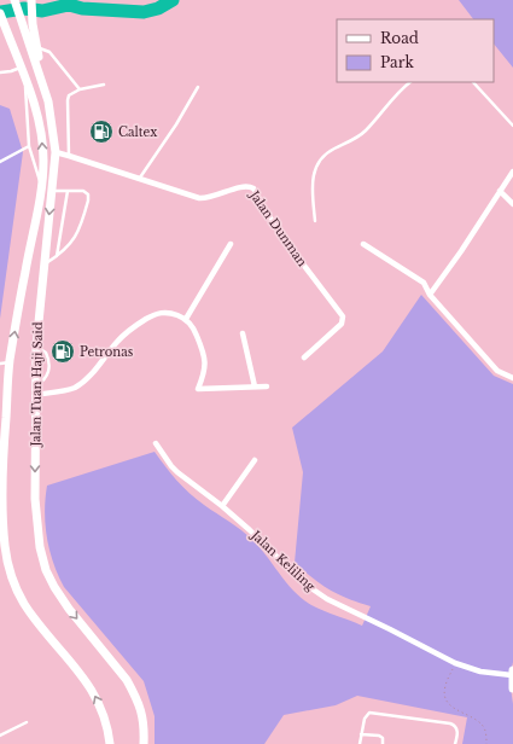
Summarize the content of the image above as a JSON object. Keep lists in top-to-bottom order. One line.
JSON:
{"streets":{"main road":["Jalan Tuan Haji Said","Jalan Keliling"],"street":["Jalan Dunman"]},"crossings":[["Jalan Dunman","Jalan Tuan Haji Said"]],"places":{"fuel station":["Caltex","Petronas"]},"legend":["Road","Park"]}
